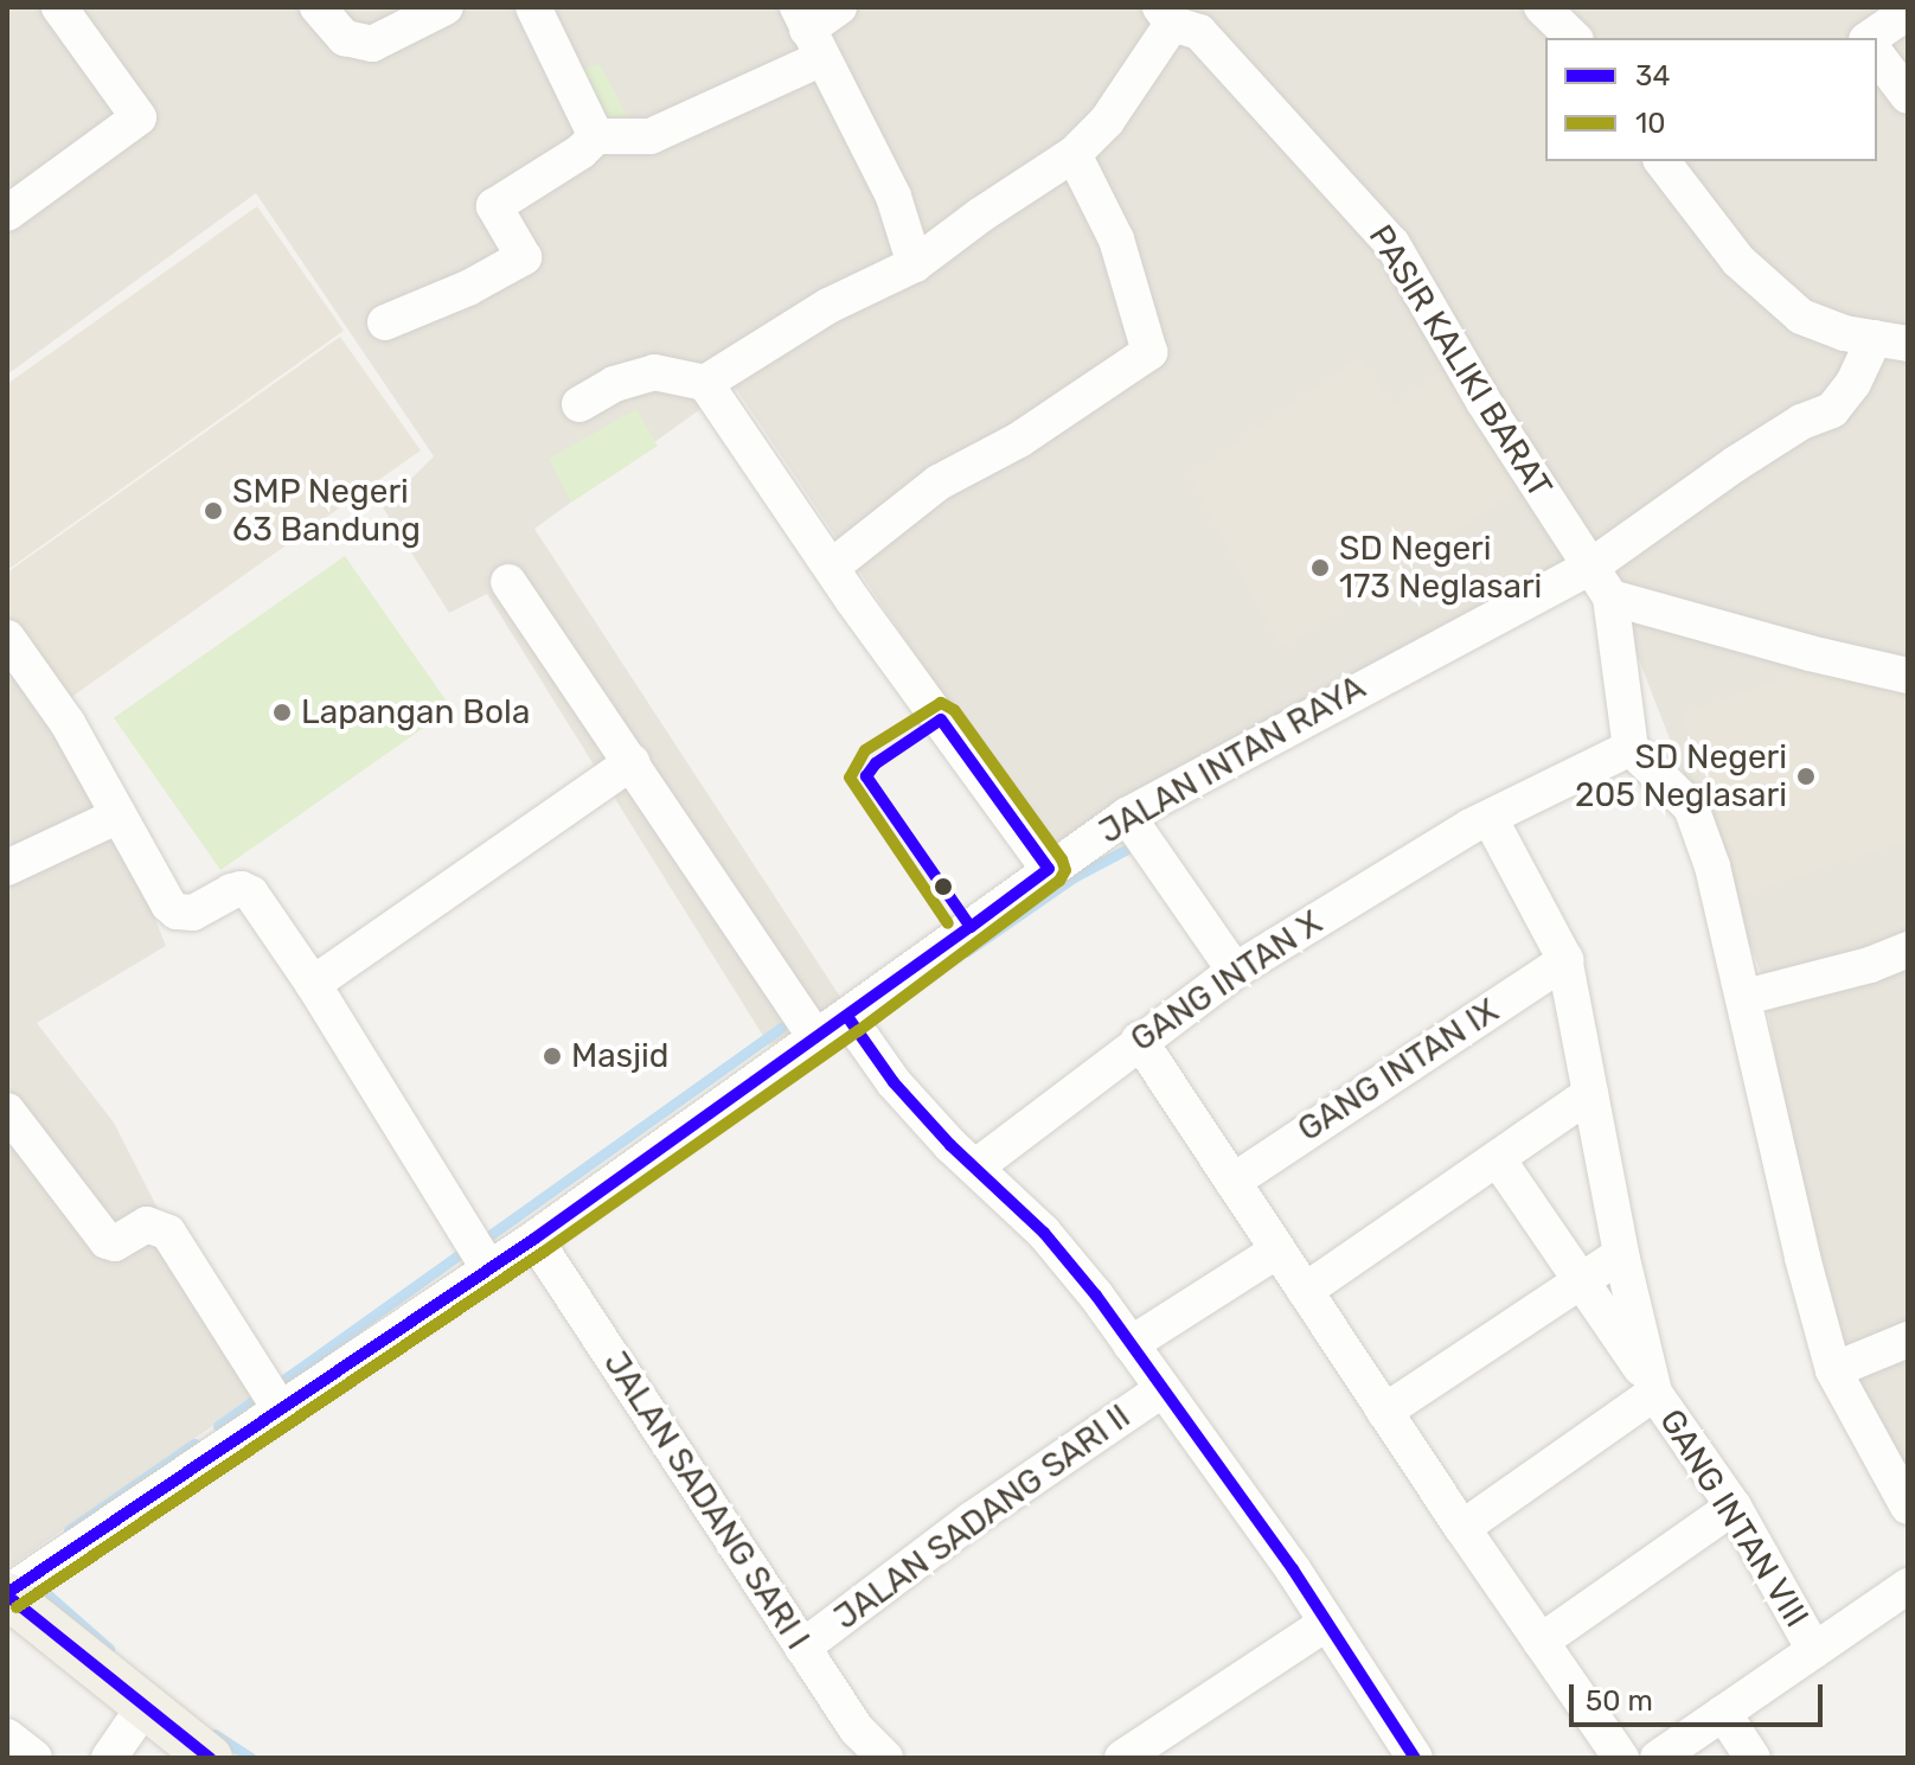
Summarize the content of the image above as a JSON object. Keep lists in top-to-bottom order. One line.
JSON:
{"streets":{"street":["PASIR KALIKI BARAT","JALAN INTAN RAYA","GANG INTAN X","GANG INTAN IX","JALAN SADANG SARI I","JALAN SADANG SARI II","GANG INTAN VIII"]},"crossings":[["PASIR KALIKI BARAT","JALAN INTAN RAYA"],["JALAN INTAN RAYA","JALAN SADANG SARI I"],["GANG INTAN X","GANG INTAN VIII"],["GANG INTAN IX","GANG INTAN VIII"],["JALAN SADANG SARI I","JALAN SADANG SARI II"]],"places":["SMP Negeri 63 Bandung","SD Negeri 173 Neglasari","Lapangan Bola","SD Negeri 205 Neglasari","Masjid"],"lines":["transit line 10","transit line 34"],"legend":["34","10"],"scale_bar":"50 m"}
